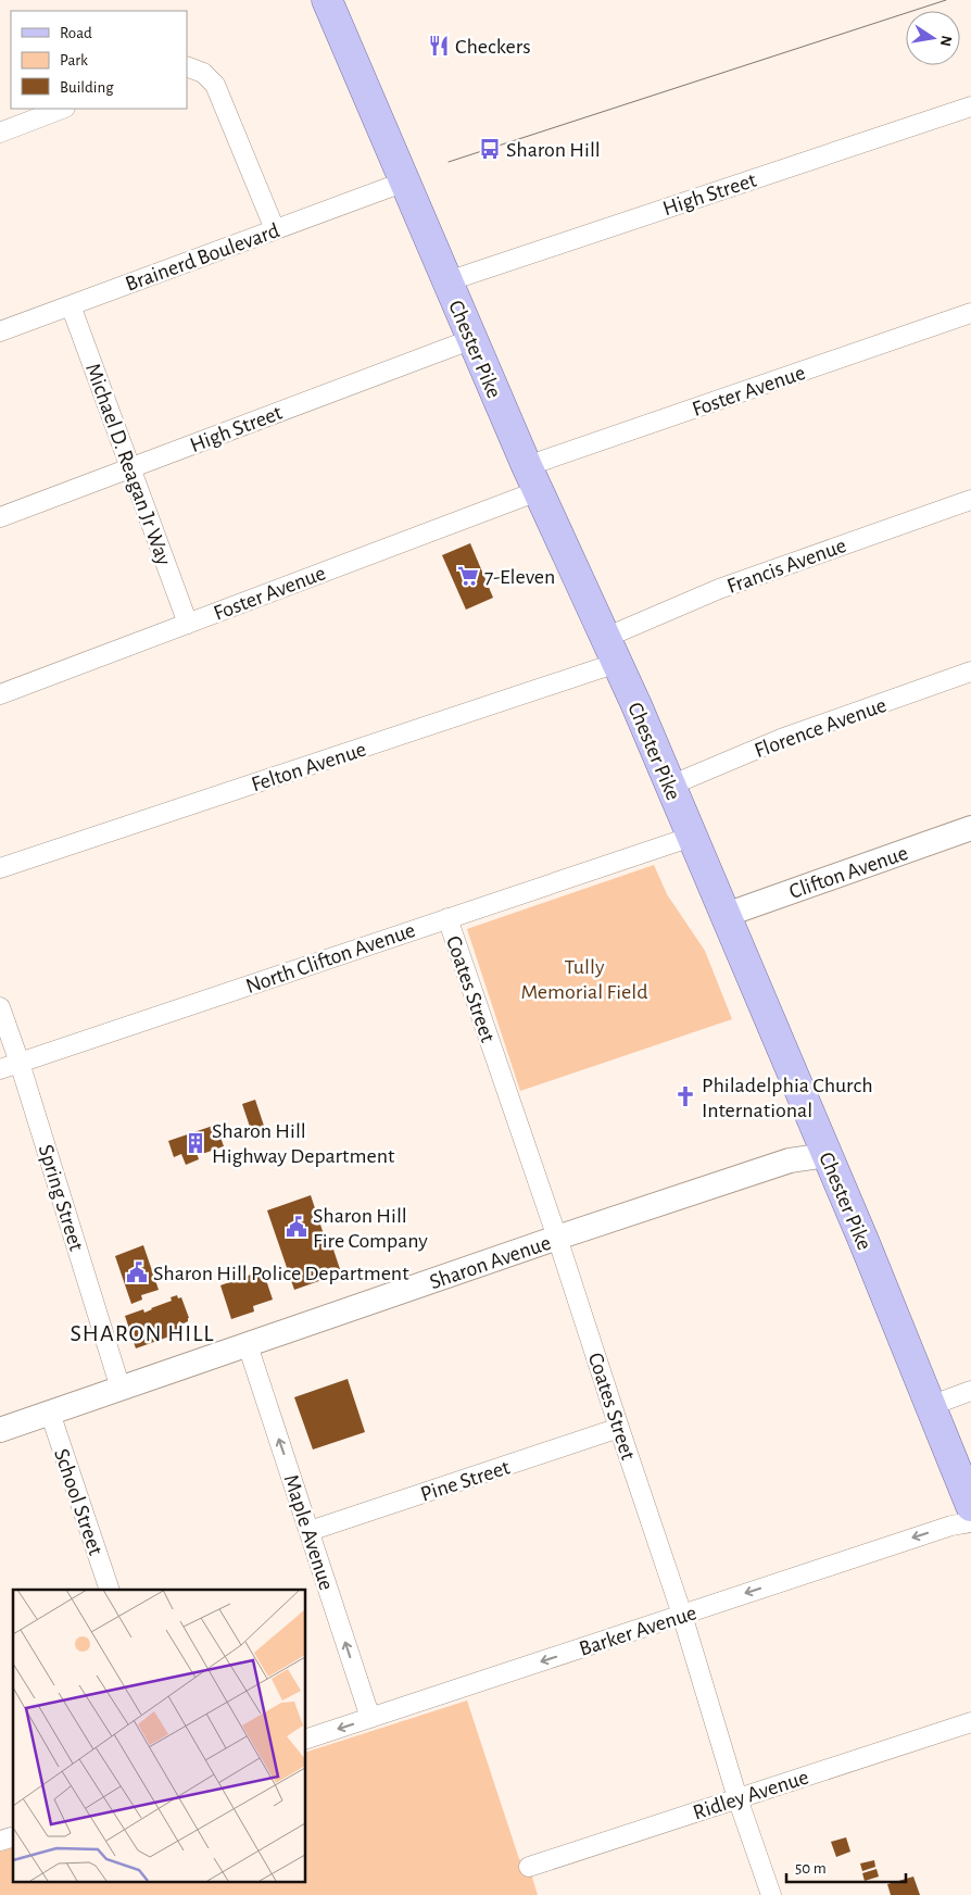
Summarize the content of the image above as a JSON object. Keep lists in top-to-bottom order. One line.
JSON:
{"streets":{"main road":["Chester Pike"],"street":["High Street","Brainerd Boulevard","Foster Avenue","Michael D. Reagan Jr Way","Francis Avenue","Florence Avenue","Felton Avenue","Clifton Avenue","North Clifton Avenue","Coates Street","Spring Street","Sharon Avenue","Pine Street","School Street","Maple Avenue","Barker Avenue","Ridley Avenue"]},"crossings":[["High Street","Chester Pike"],["High Street","Michael D. Reagan Jr Way"],["Brainerd Boulevard","Chester Pike"],["Brainerd Boulevard","Michael D. Reagan Jr Way"],["Chester Pike","Foster Avenue"],["Chester Pike","Francis Avenue"],["Chester Pike","Florence Avenue"],["Chester Pike","Felton Avenue"],["Chester Pike","Clifton Avenue"],["Chester Pike","North Clifton Avenue"],["Chester Pike","Sharon Avenue"],["Foster Avenue","Michael D. Reagan Jr Way"],["Francis Avenue","Felton Avenue"],["North Clifton Avenue","Coates Street"],["North Clifton Avenue","Spring Street"],["Coates Street","Sharon Avenue"],["Coates Street","Pine Street"],["Coates Street","Barker Avenue"],["Coates Street","Ridley Avenue"],["Spring Street","Sharon Avenue"],["Sharon Avenue","School Street"],["Sharon Avenue","Maple Avenue"],["Pine Street","Maple Avenue"],["Maple Avenue","Barker Avenue"]],"one_way":["Maple Avenue","Barker Avenue"],"districts":["SHARON HILL"],"parks":["Tully Memorial Field"],"places":{"restaurant":["Checkers"],"bus stop":["Sharon Hill"],"supermarket":["7-Eleven"],"church":["Philadelphia Church International"],"building":["Sharon Hill Highway Department"],"public building":["Sharon Hill Fire Company","Sharon Hill Police Department"]},"legend":["Road","Park","Building"],"scale_bar":"50 m","north":"right"}
